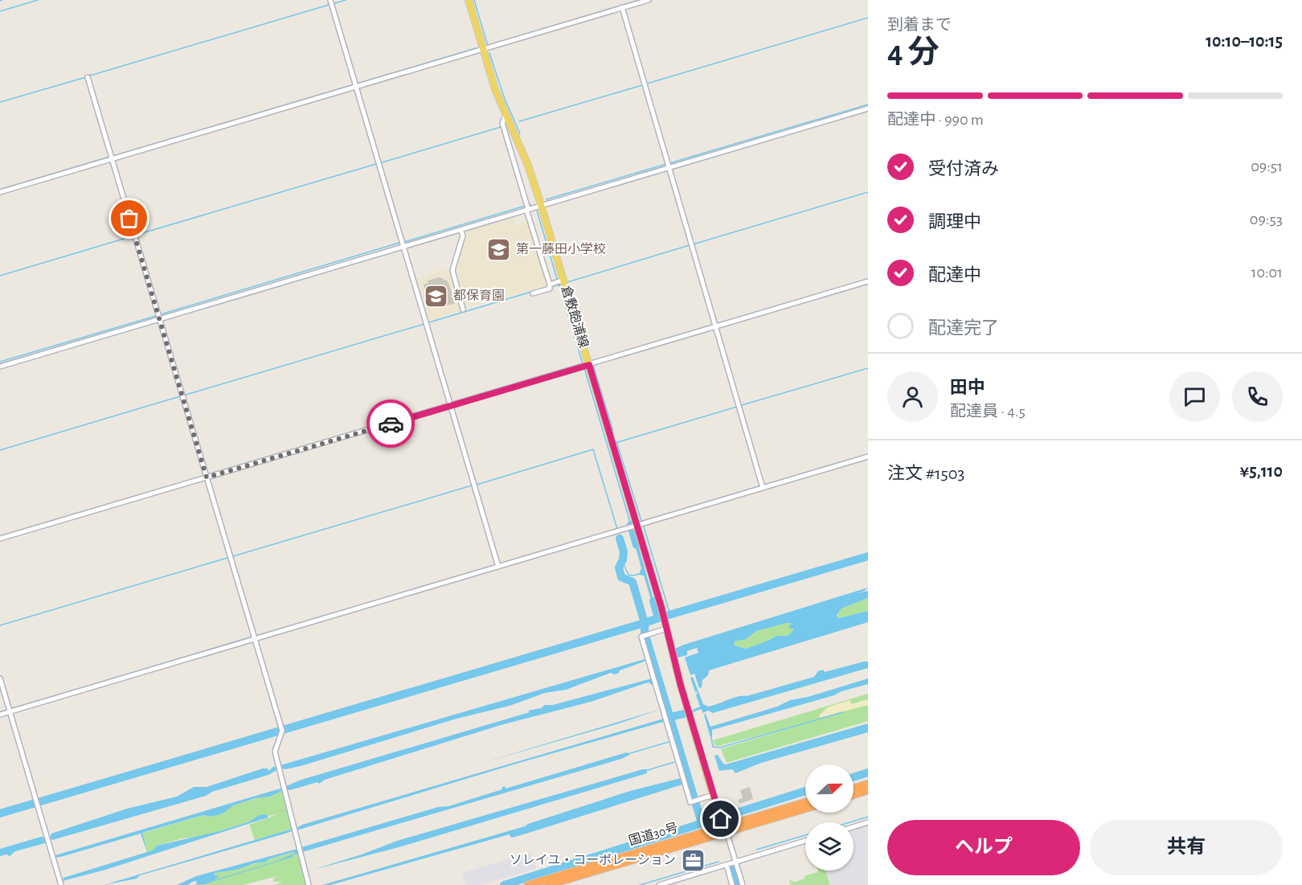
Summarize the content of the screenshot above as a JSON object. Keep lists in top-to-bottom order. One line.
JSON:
{"streets":{"highway":["国道30号"],"main road":["倉敷飽浦線"]},"crossings":[["倉敷飽浦線","国道30号"]],"places":{"school or university":["第一藤田小学校","都保育園"],"office":["ソレイユ・コーポレーション"]},"north":"right","page":{"heading":["4 分","到着まで","10:10–10:15"],"panel":["田中","配達員 · 4.5","注文 #1503","¥5,110"],"bar":"配達中 · 990 m","list":[["受付済み","09:51"],["調理中","09:53"],["配達中","10:01"],"配達完了"],"buttons":["ヘルプ","共有"]}}
